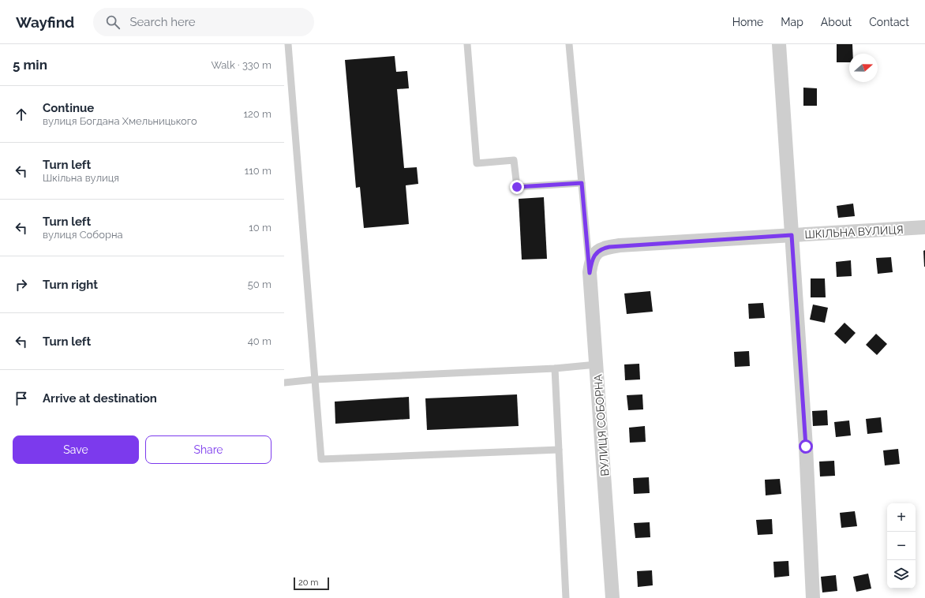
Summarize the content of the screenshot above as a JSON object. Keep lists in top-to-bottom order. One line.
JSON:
{"streets":{"street":["ШКІЛЬНА ВУЛИЦЯ","ВУЛИЦЯ СОБОРНА"]},"crossings":[["ШКІЛЬНА ВУЛИЦЯ","ВУЛИЦЯ СОБОРНА"]],"scale_bar":"20 m","north":"right","page":{"header":"Wayfind","search":"Search here","nav":["Home","Map","About","Contact"],"heading":["5 min","Walk · 330 m"],"list":[["Continue","вулиця Богдана Хмельницького","120 m"],["Turn left","Шкільна вулиця","110 m"],["Turn left","вулиця Соборна","10 m"],["Turn right","50 m"],["Turn left","40 m"],"Arrive at destination"],"buttons":["Save","Share"],"map_buttons":["+","−"],"scale":"20 m"}}
